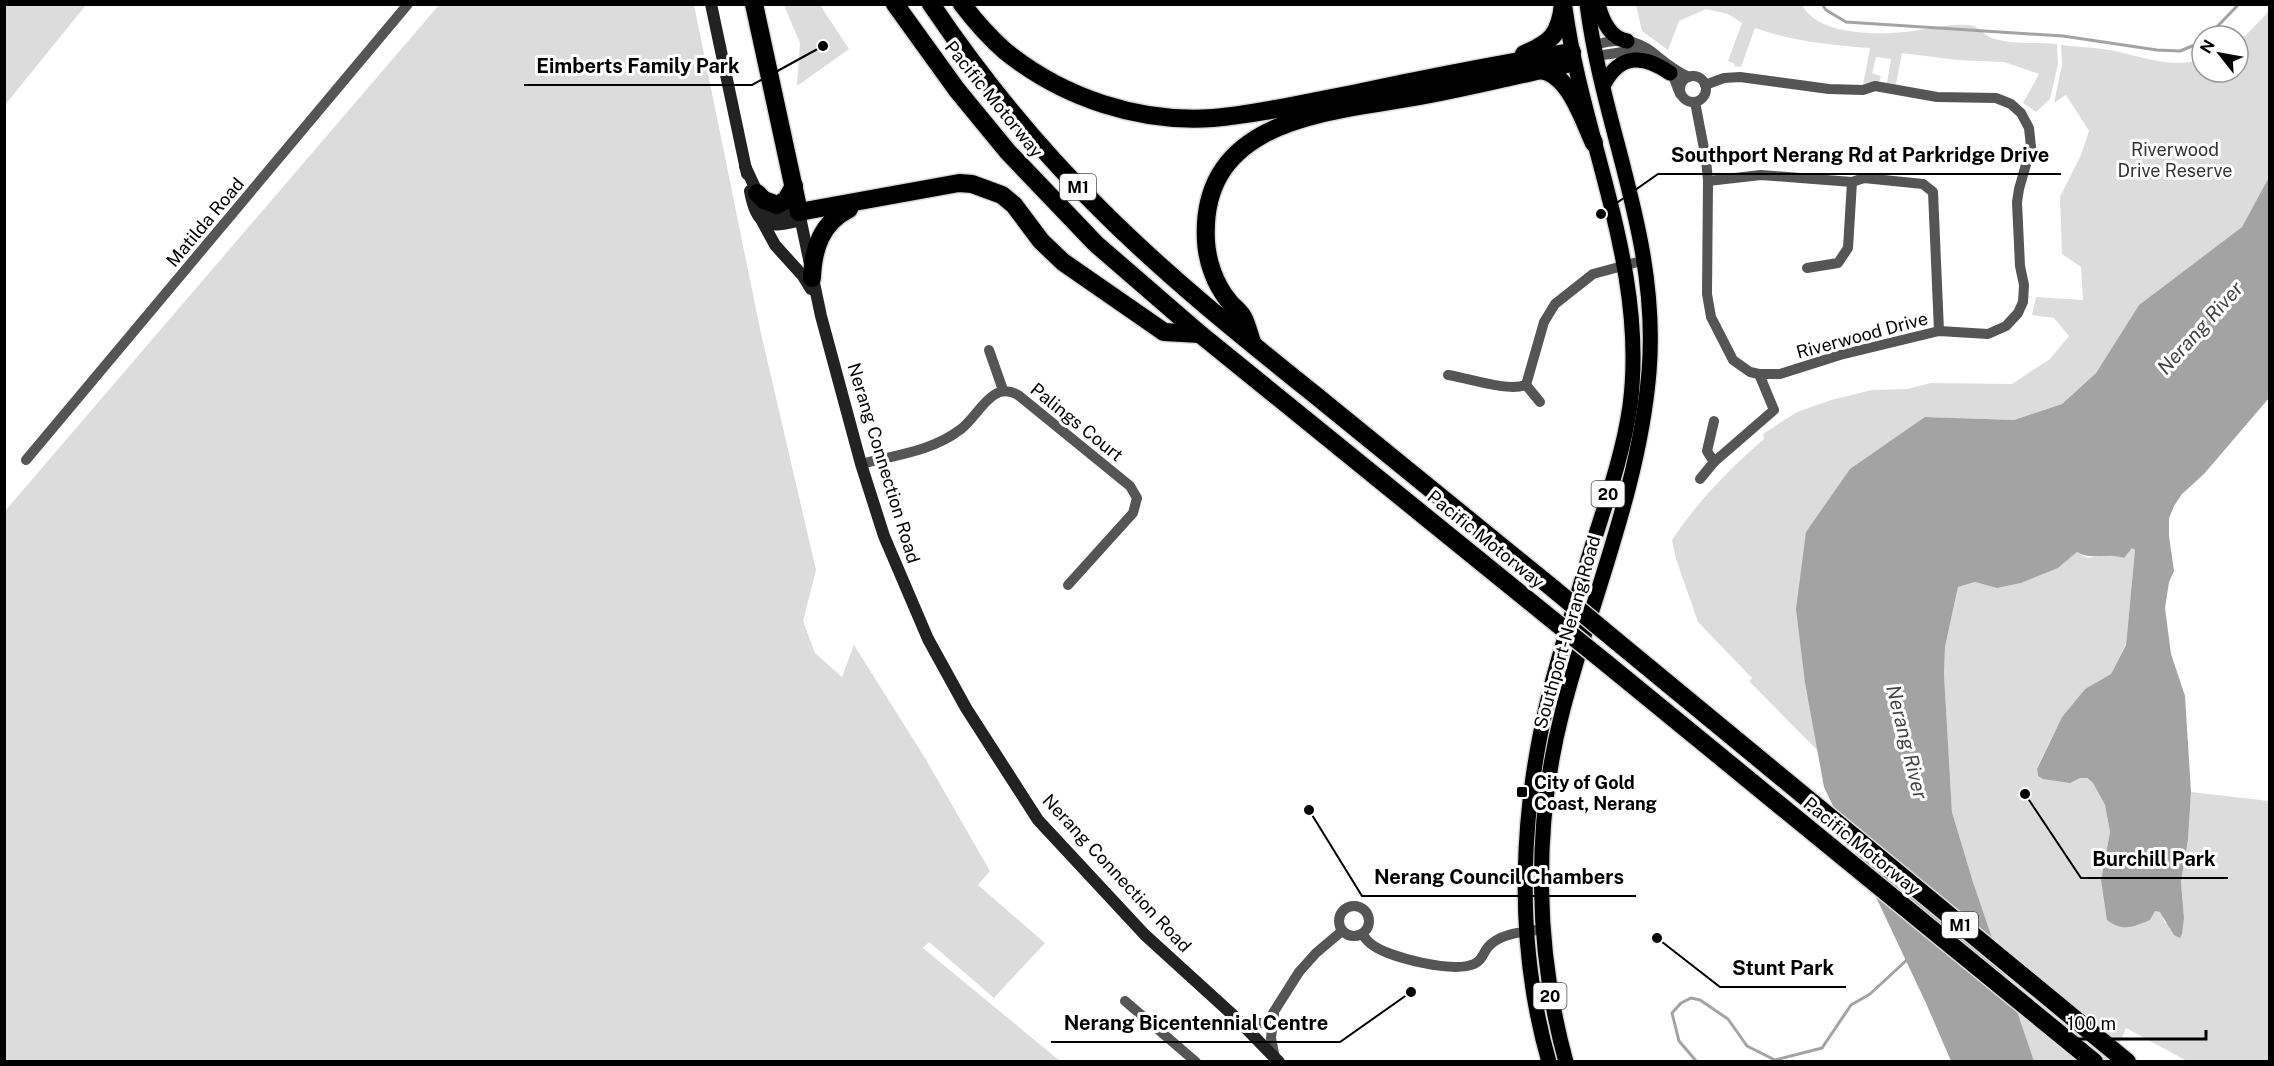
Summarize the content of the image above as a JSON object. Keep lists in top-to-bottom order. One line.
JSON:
{"streets":{"highway":["Pacific Motorway","M1"],"main road":["Nerang Connection Road","20","Southport-Nerang Road"],"street":["Matilda Road","Riverwood Drive","Palings Court"]},"crossings":[["Palings Court","Nerang Connection Road"]],"water":["Nerang River"],"parks":["Riverwood Drive Reserve"],"places":{"other":["Eimberts Family Park","Southport Nerang Rd at Parkridge Drive","Burchill Park","Nerang Council Chambers","Stunt Park","Nerang Bicentennial Centre"],"transit":["City of Gold Coast, Nerang"]},"scale_bar":"100 m","north":"top left"}
